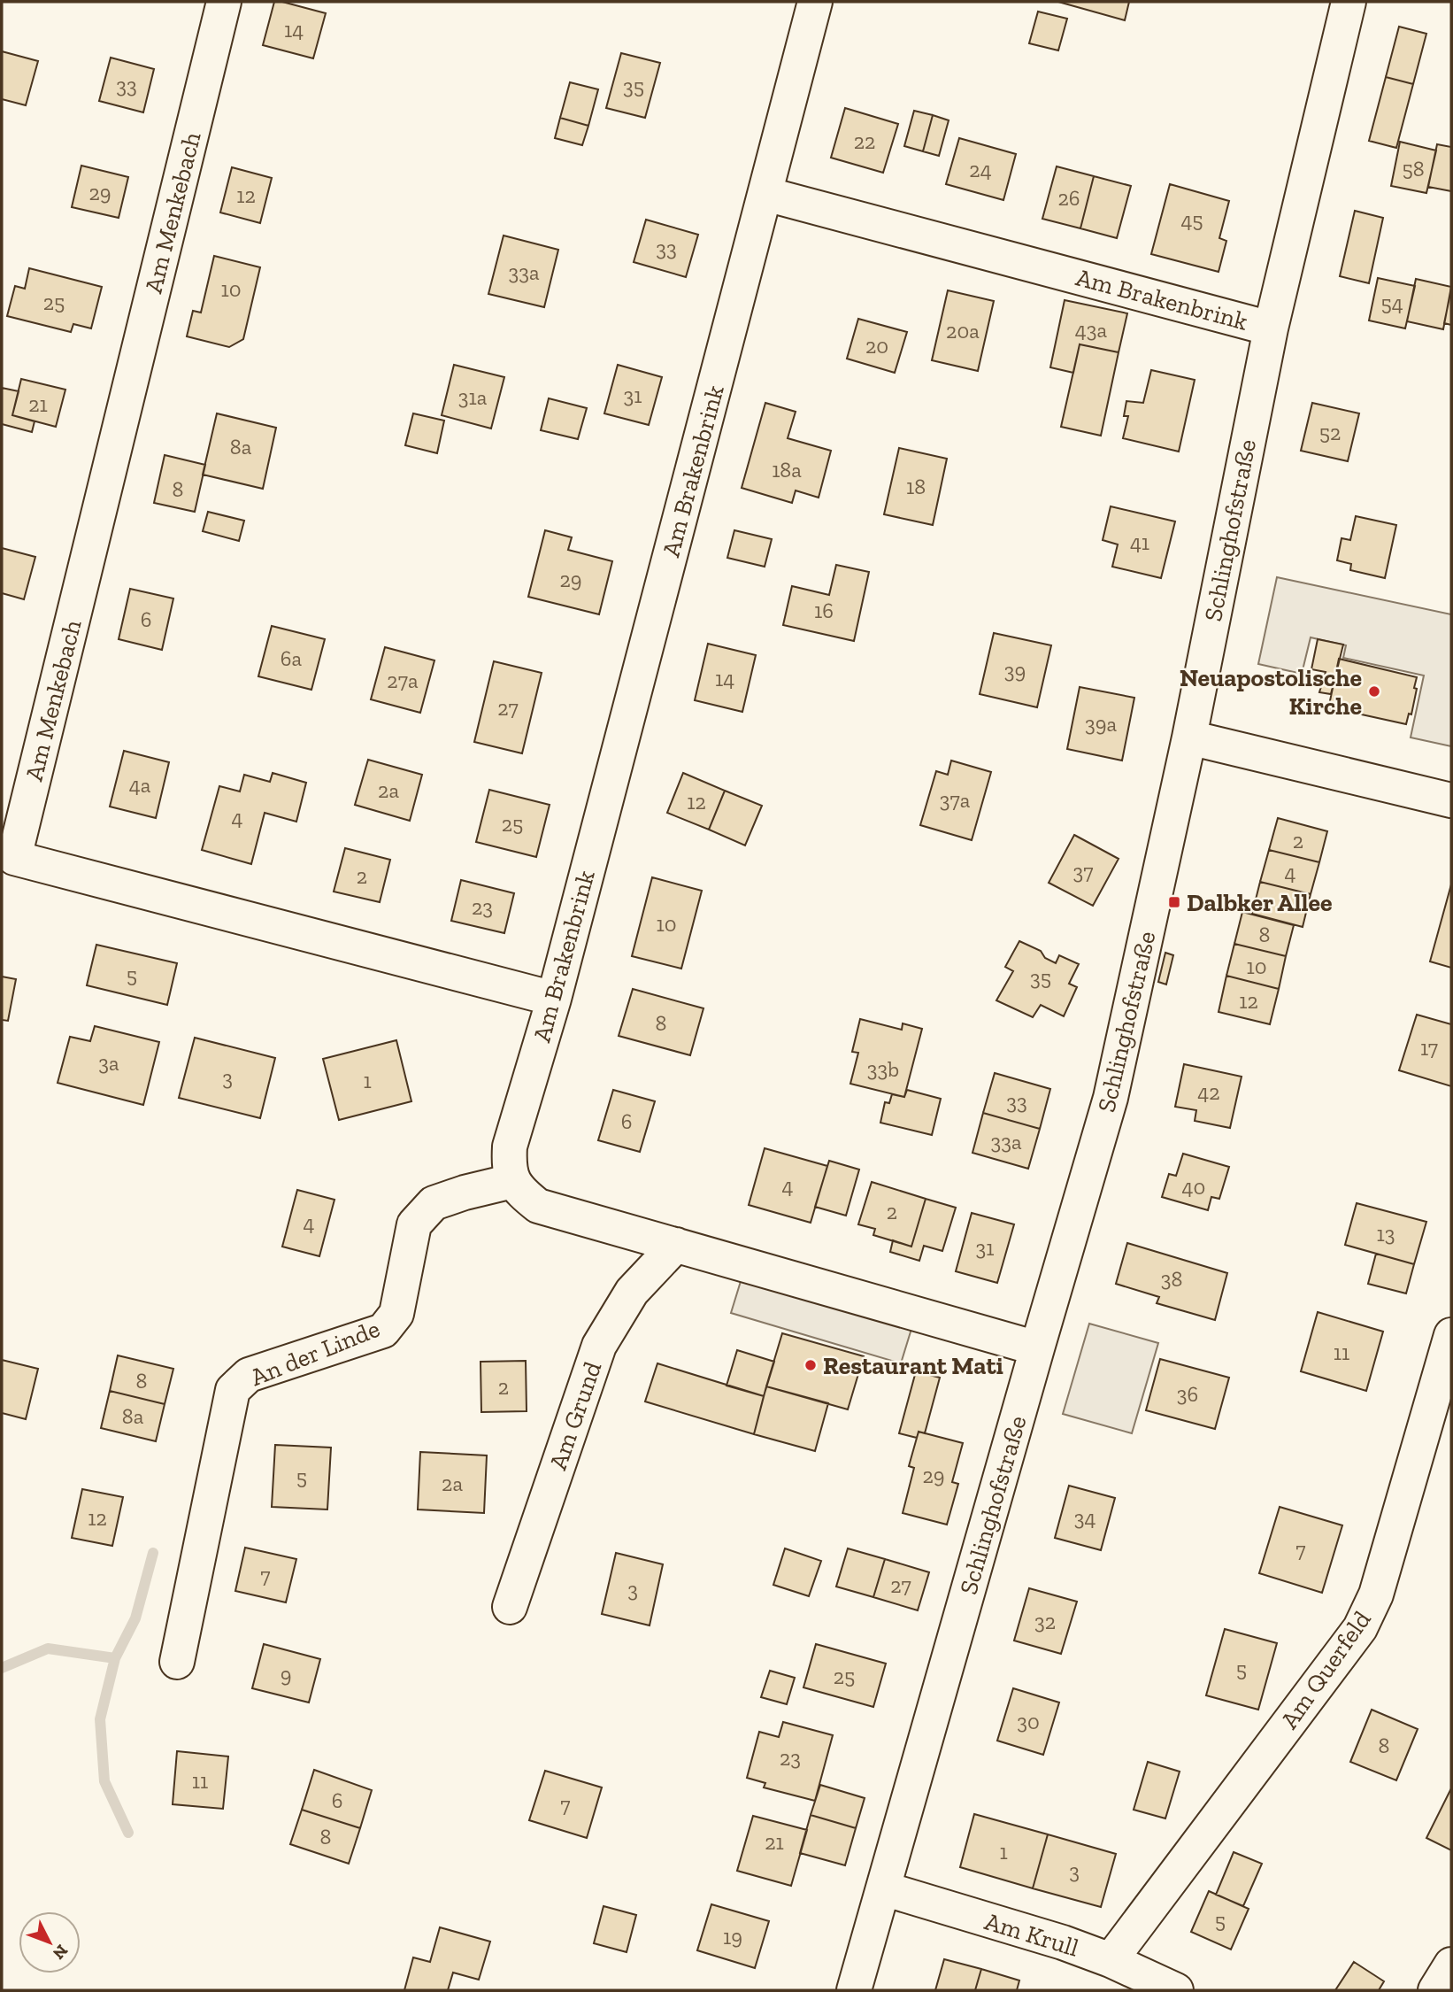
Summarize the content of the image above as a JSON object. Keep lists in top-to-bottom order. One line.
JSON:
{"streets":{"street":["Am Menkebach","Am Brakenbrink","Schlinghofstraße","An der Linde","Am Grund","Am Querfeld","Am Krull"]},"crossings":[["Am Menkebach","Am Brakenbrink"],["Am Brakenbrink","Schlinghofstraße"],["Am Brakenbrink","An der Linde"],["Schlinghofstraße","Am Krull"],["Am Querfeld","Am Krull"]],"places":{"other":["Neuapostolische Kirche","Restaurant Mati"],"transit":["Dalbker Allee"]},"house_numbers":["14","33","35","22","58","24","29","12","26","45","33","33a","10","25","54","43a","20a","20","31","31a","21","52","8a","18a","18","8","41","29","16","6","6a","39","14","27a","27","39a","4a","2a","37a","12","4","25","2","37","4","2","23","10","8","10","5","35","12","8","17","3a","33b","3","1","42","33","6","33a","4","40","2","4","13","31","38","11","8","2","36","8a","29","5","2a","12","34","7","7","27","3","32","5","9","25","30","8","23","11","6","7","8","21","1","3","5","19"],"north":"bottom right"}
